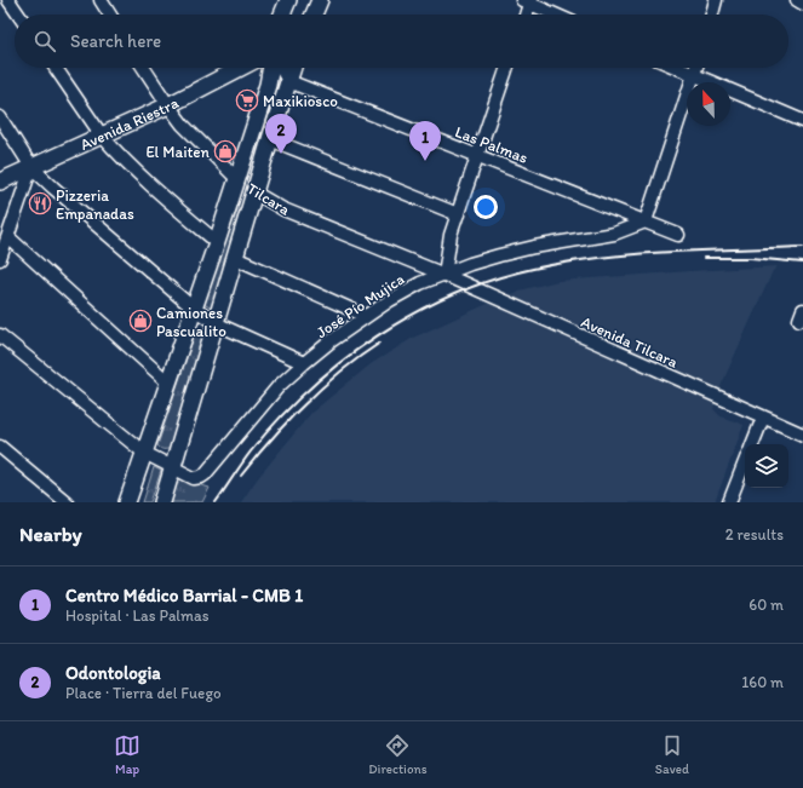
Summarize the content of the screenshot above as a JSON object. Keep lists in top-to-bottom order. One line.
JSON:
{"streets":{"main road":["Avenida Riestra","Tilcara"],"street":["Las Palmas","José Pío Mujica","Avenida Tilcara"]},"crossings":[["Avenida Riestra","Tilcara"],["Las Palmas","José Pío Mujica"],["Tilcara","José Pío Mujica"],["Tilcara","Avenida Tilcara"],["José Pío Mujica","Avenida Tilcara"]],"places":{"supermarket":["Maxikiosco"],"shop":["El Maiten","Camiones Pascualito"],"restaurant":["Pizzeria Empanadas"]},"north":"top","page":{"search":"Search here","pins":["2","1"],"heading":["Nearby","2 results"],"list":[{"mark":"1","name":"Centro Médico Barrial - CMB 1","note":"Hospital · Las Palmas","value":"60 m"},{"mark":"2","name":"Odontologia","note":"Place · Tierra del Fuego","value":"160 m"}],"nav":["Map","Directions","Saved"]}}
